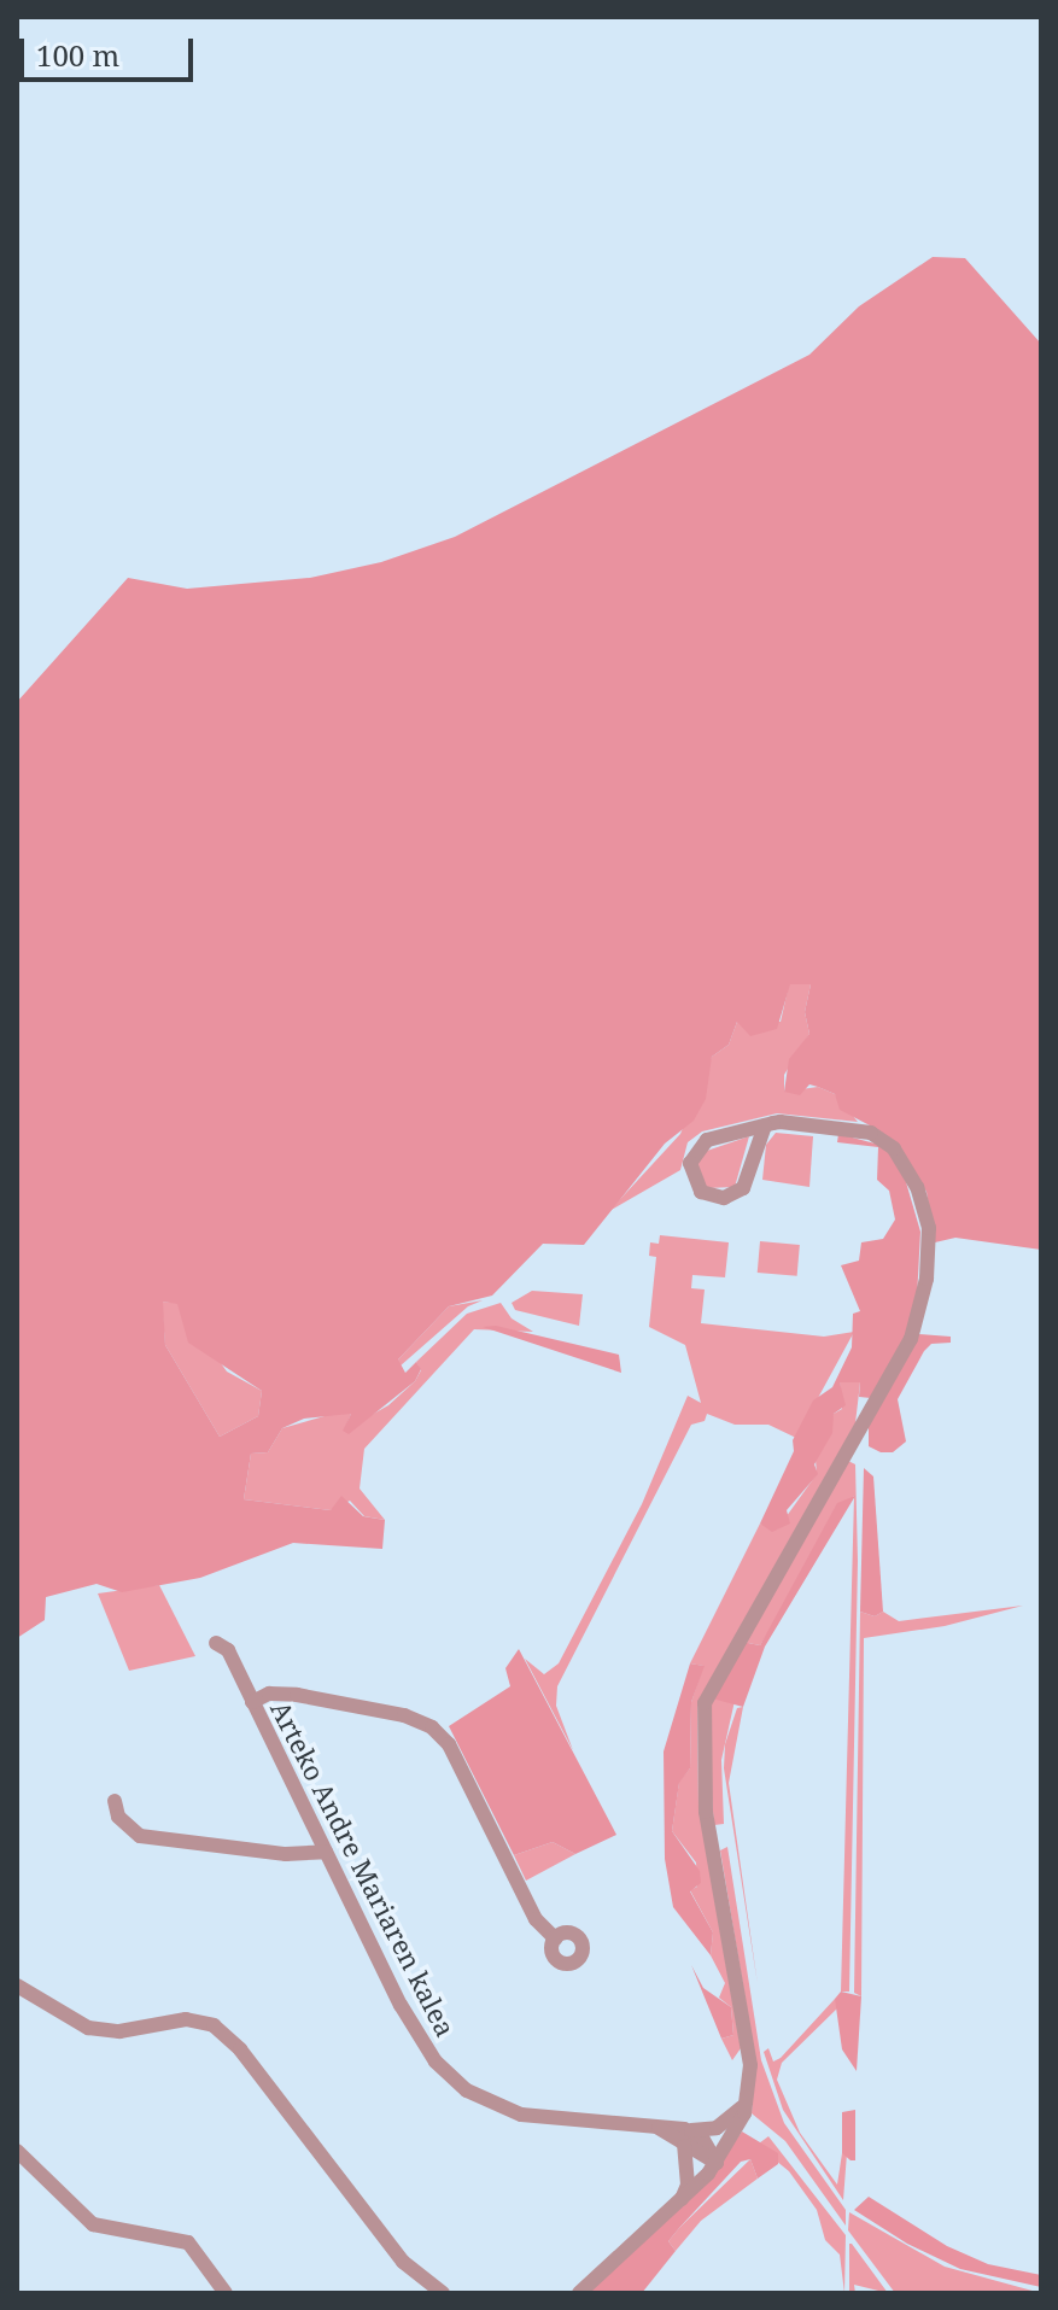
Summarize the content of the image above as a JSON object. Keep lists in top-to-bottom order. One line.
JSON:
{"streets":{"street":["Arteko Andre Mariaren kalea"]},"scale_bar":"100 m"}
